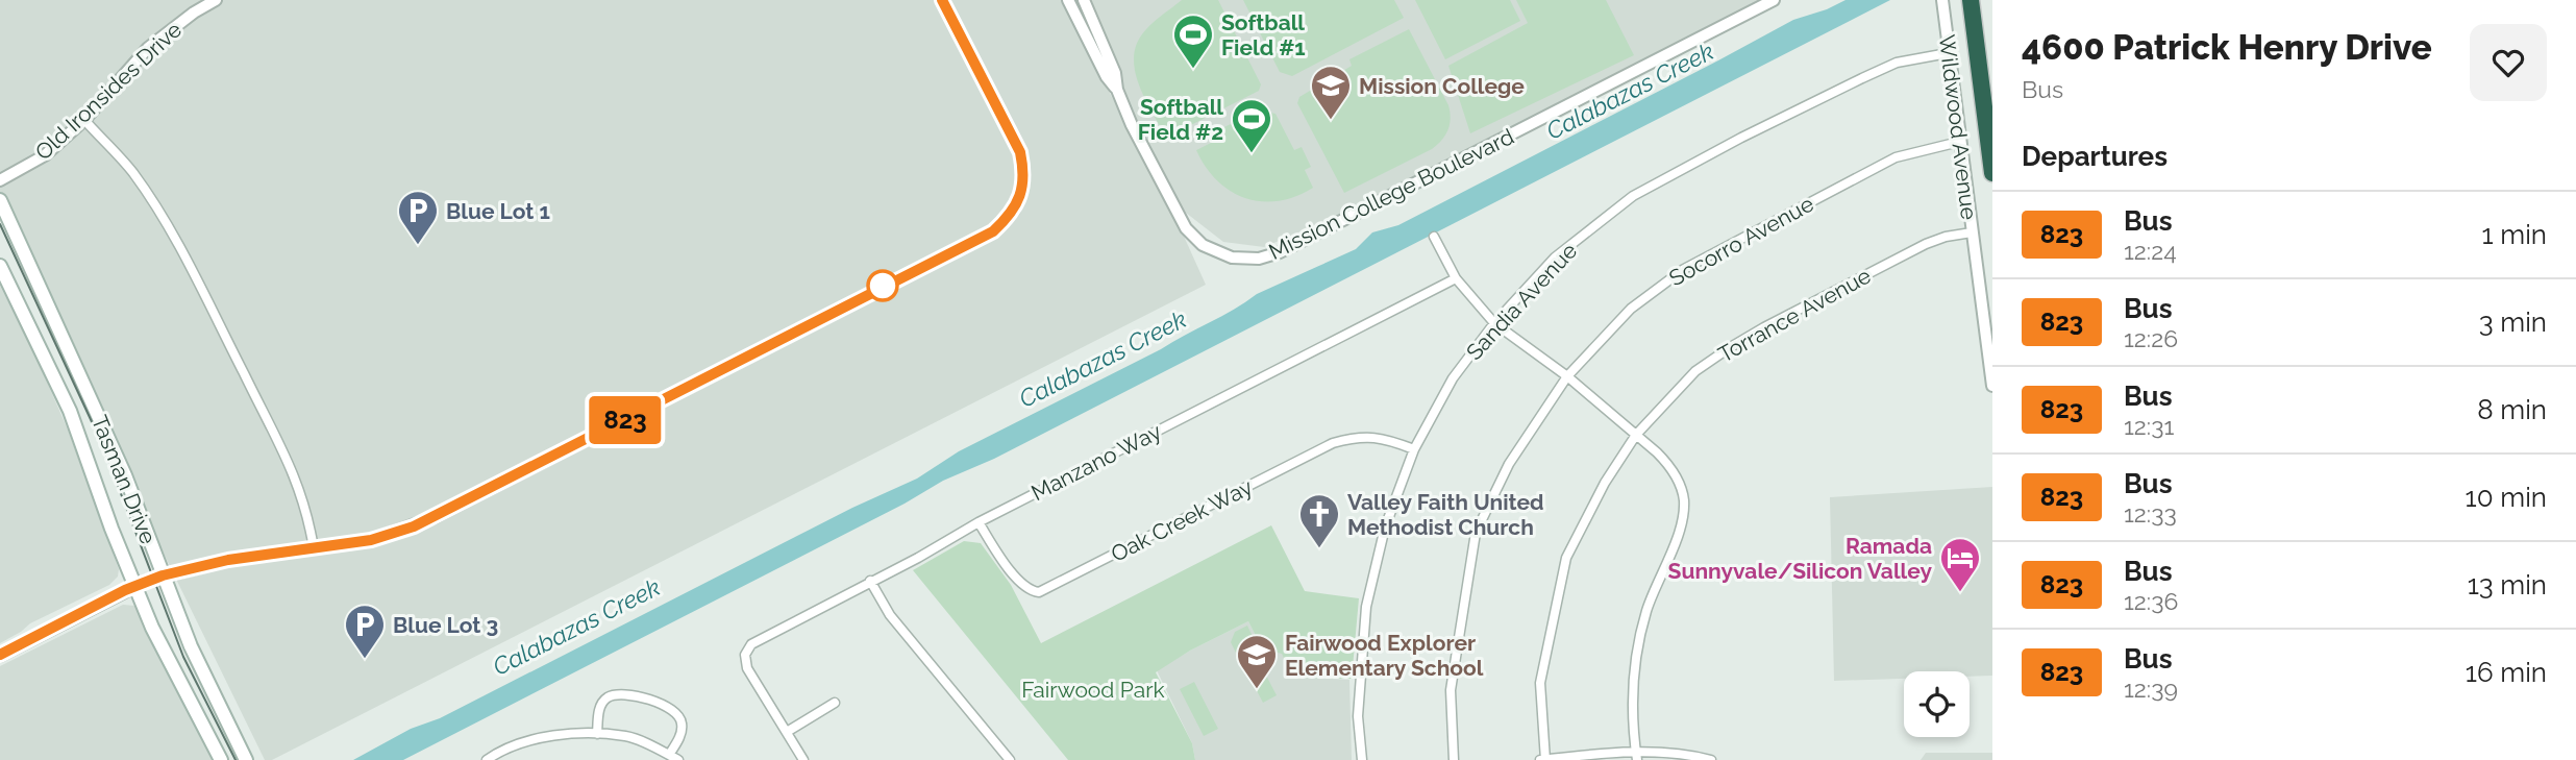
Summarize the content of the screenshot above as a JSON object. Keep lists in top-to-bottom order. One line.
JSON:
{"streets":{"main road":["Tasman Drive"],"street":["Old Ironsides Drive","Wildwood Avenue","Mission College Boulevard","Socorro Avenue","Sandia Avenue","Torrance Avenue","Manzano Way","Oak Creek Way"]},"crossings":[["Wildwood Avenue","Socorro Avenue"],["Wildwood Avenue","Sandia Avenue"],["Wildwood Avenue","Torrance Avenue"],["Sandia Avenue","Oak Creek Way"],["Manzano Way","Oak Creek Way"]],"water":["Calabazas Creek"],"parks":["Fairwood Park"],"places":{"sports":["Softball Field #1","Softball Field #2"],"school or university":["Mission College","Fairwood Explorer Elementary School"],"parking":["Blue Lot 1","Blue Lot 3"],"church":["Valley Faith United Methodist Church"],"hotel":["Ramada Sunnyvale/Silicon Valley"]},"lines":["bus line 823"],"page":{"on_map":"823","heading":[["4600 Patrick Henry Drive","Bus"],"Departures"],"list":[{"mark":"823","name":"Bus","note":"12:24","value":"1 min"},{"mark":"823","name":"Bus","note":"12:26","value":"3 min"},{"mark":"823","name":"Bus","note":"12:31","value":"8 min"},{"mark":"823","name":"Bus","note":"12:33","value":"10 min"},{"mark":"823","name":"Bus","note":"12:36","value":"13 min"},{"mark":"823","name":"Bus","note":"12:39","value":"16 min"}]}}
